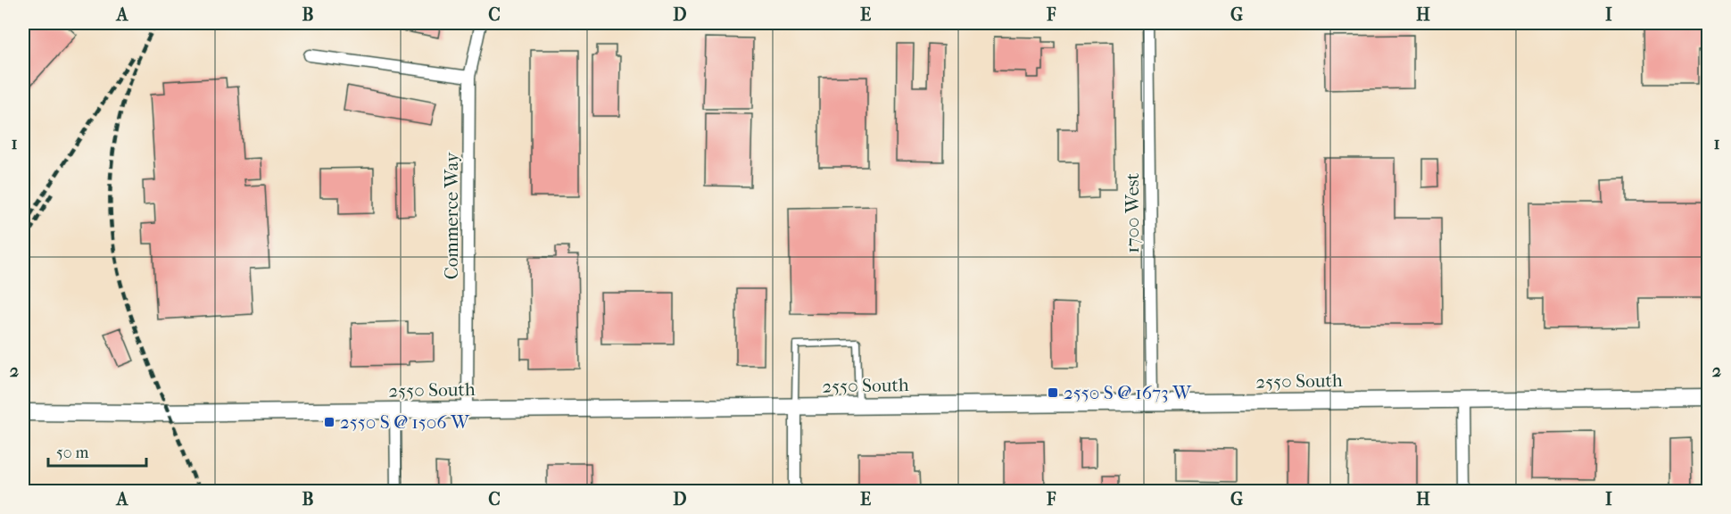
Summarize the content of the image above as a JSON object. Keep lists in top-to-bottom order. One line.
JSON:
{"streets":{"main road":["2550 South"],"street":["1700 West","Commerce Way"]},"crossings":[["1700 West","2550 South"],["Commerce Way","2550 South"]],"places":{"transit":["2550 S @ 1673 W","2550 S @ 1506 W"]},"scale_bar":"50 m","grid":{"columns":["A","B","C","D","E","F","G","H","I"],"rows":["1","2"]}}
